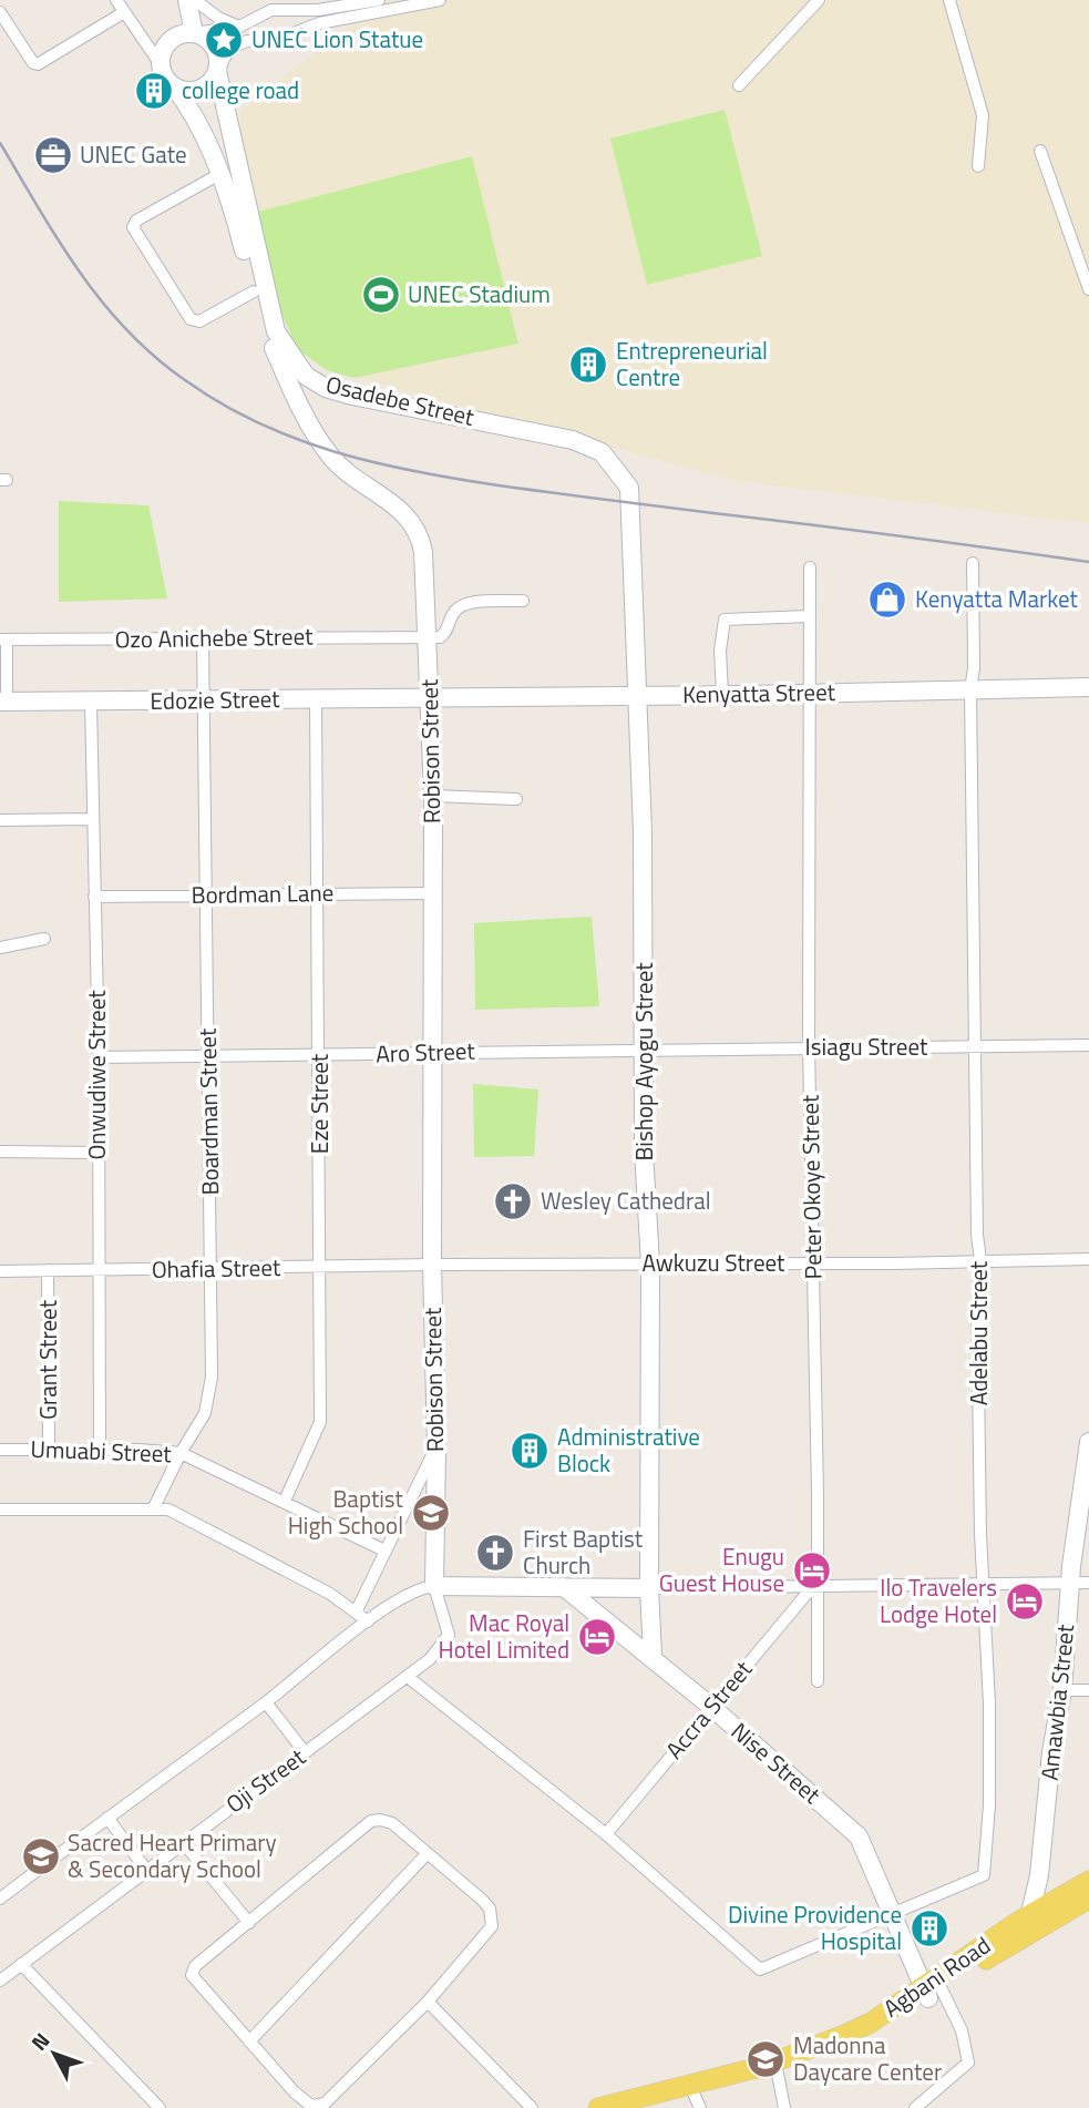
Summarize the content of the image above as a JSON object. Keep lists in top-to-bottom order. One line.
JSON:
{"streets":{"main road":["Osadebe Street","Kenyatta Street","Edozie Street","Robison Street","Bishop Ayogu Street","Amawbia Street","Nise Street","Agbani Road"],"street":["Ozo Anichebe Street","Bordman Lane","Isiagu Street","Aro Street","Onwudiwe Street","Eze Street","Boardman Street","Peter Okoye Street","Awkuzu Street","Ohafia Street","Adelabu Street","Grant Street","Umuabi Street","Accra Street","Oji Street"]},"crossings":[["Osadebe Street","Ozo Anichebe Street"],["Osadebe Street","Robison Street"],["Osadebe Street","Bishop Ayogu Street"],["Ozo Anichebe Street","Robison Street"],["Ozo Anichebe Street","Boardman Street"],["Kenyatta Street","Edozie Street"],["Kenyatta Street","Robison Street"],["Kenyatta Street","Bishop Ayogu Street"],["Kenyatta Street","Peter Okoye Street"],["Kenyatta Street","Adelabu Street"],["Edozie Street","Robison Street"],["Edozie Street","Onwudiwe Street"],["Edozie Street","Eze Street"],["Edozie Street","Boardman Street"],["Robison Street","Bordman Lane"],["Robison Street","Aro Street"],["Robison Street","Awkuzu Street"],["Robison Street","Ohafia Street"],["Robison Street","Oji Street"],["Bordman Lane","Onwudiwe Street"],["Bordman Lane","Eze Street"],["Bordman Lane","Boardman Street"],["Isiagu Street","Aro Street"],["Isiagu Street","Bishop Ayogu Street"],["Isiagu Street","Peter Okoye Street"],["Isiagu Street","Adelabu Street"],["Aro Street","Bishop Ayogu Street"],["Aro Street","Onwudiwe Street"],["Aro Street","Eze Street"],["Aro Street","Boardman Street"],["Bishop Ayogu Street","Awkuzu Street"],["Bishop Ayogu Street","Nise Street"],["Onwudiwe Street","Ohafia Street"],["Onwudiwe Street","Umuabi Street"],["Eze Street","Ohafia Street"],["Eze Street","Umuabi Street"],["Boardman Street","Ohafia Street"],["Boardman Street","Umuabi Street"],["Peter Okoye Street","Awkuzu Street"],["Peter Okoye Street","Accra Street"],["Awkuzu Street","Ohafia Street"],["Awkuzu Street","Adelabu Street"],["Ohafia Street","Grant Street"],["Adelabu Street","Nise Street"],["Grant Street","Umuabi Street"],["Amawbia Street","Agbani Road"],["Accra Street","Nise Street"],["Nise Street","Agbani Road"]],"places":{"place":["UNEC Lion Statue"],"building":["college road","Entrepreneurial Centre","Administrative Block","Divine Providence Hospital"],"office":["UNEC Gate"],"sports":["UNEC Stadium"],"shop":["Kenyatta Market"],"church":["Wesley Cathedral","First Baptist Church"],"school or university":["Baptist High School","Sacred Heart Primary & Secondary School","Madonna Daycare Center"],"hotel":["Enugu Guest House","Ilo Travelers Lodge Hotel","Mac Royal Hotel Limited"]},"north":"top left"}
